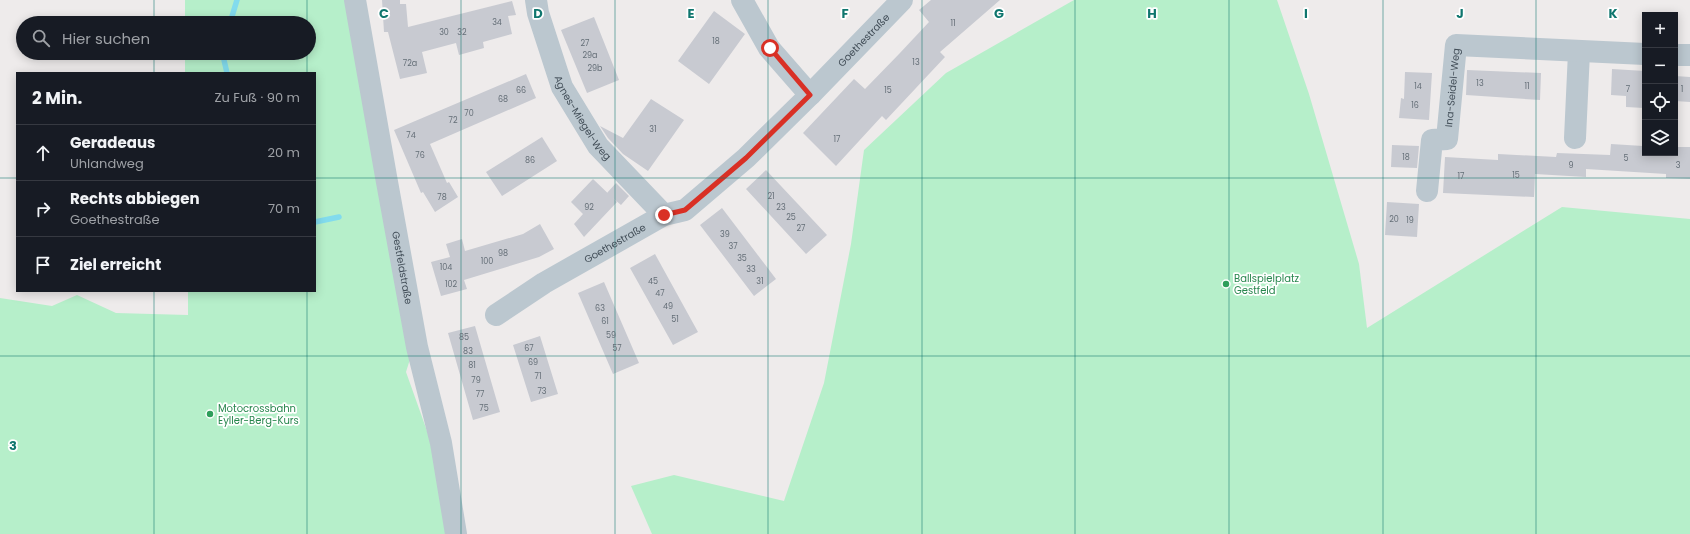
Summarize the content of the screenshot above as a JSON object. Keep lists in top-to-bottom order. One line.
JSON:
{"streets":{"street":["Goethestraße","Ina-Seidel-Weg","Agnes-Miegel-Weg","Gestfeldstraße"]},"crossings":[["Goethestraße","Agnes-Miegel-Weg"]],"places":["Ballspielplatz Gestfeld","Motocrossbahn Eyller-Berg-Kurs"],"house_numbers":["34","11","30","32","18","27","29a","13","72a","29b","13","14","11","7","1","66","15","68","16","70","72","31","74","17","76","18","5","86","9","3","15","17","21","78","92","23","25","20","19","27","39","37","98","35","100","104","33","45","31","102","47","49","63","51","61","59","85","67","57","83","69","81","71","79","73","77","75"],"page":{"map_buttons":["+","−"],"search":"Hier suchen","heading":["2 Min.","Zu Fuß · 90 m"],"list":[["Geradeaus","Uhlandweg","20 m"],["Rechts abbiegen","Goethestraße","70 m"],"Ziel erreicht"]},"grid":{"columns":["C","D","E","F","G","H","I","J","K"],"rows":["3"]}}
